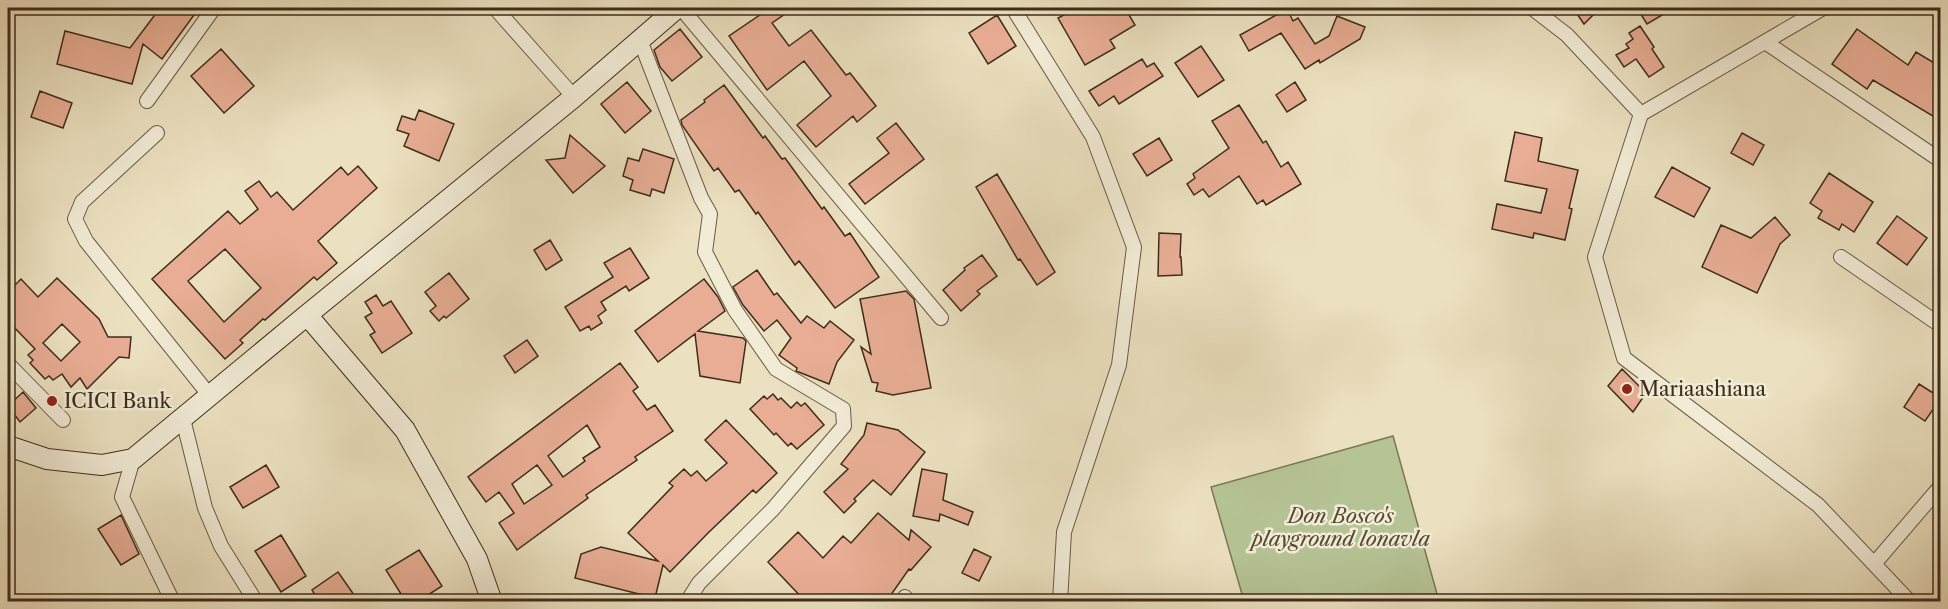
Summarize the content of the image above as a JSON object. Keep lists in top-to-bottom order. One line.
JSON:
{"parks":["Don Bosco's playground lonavla"],"places":["Mariaashiana","ICICI Bank"]}
